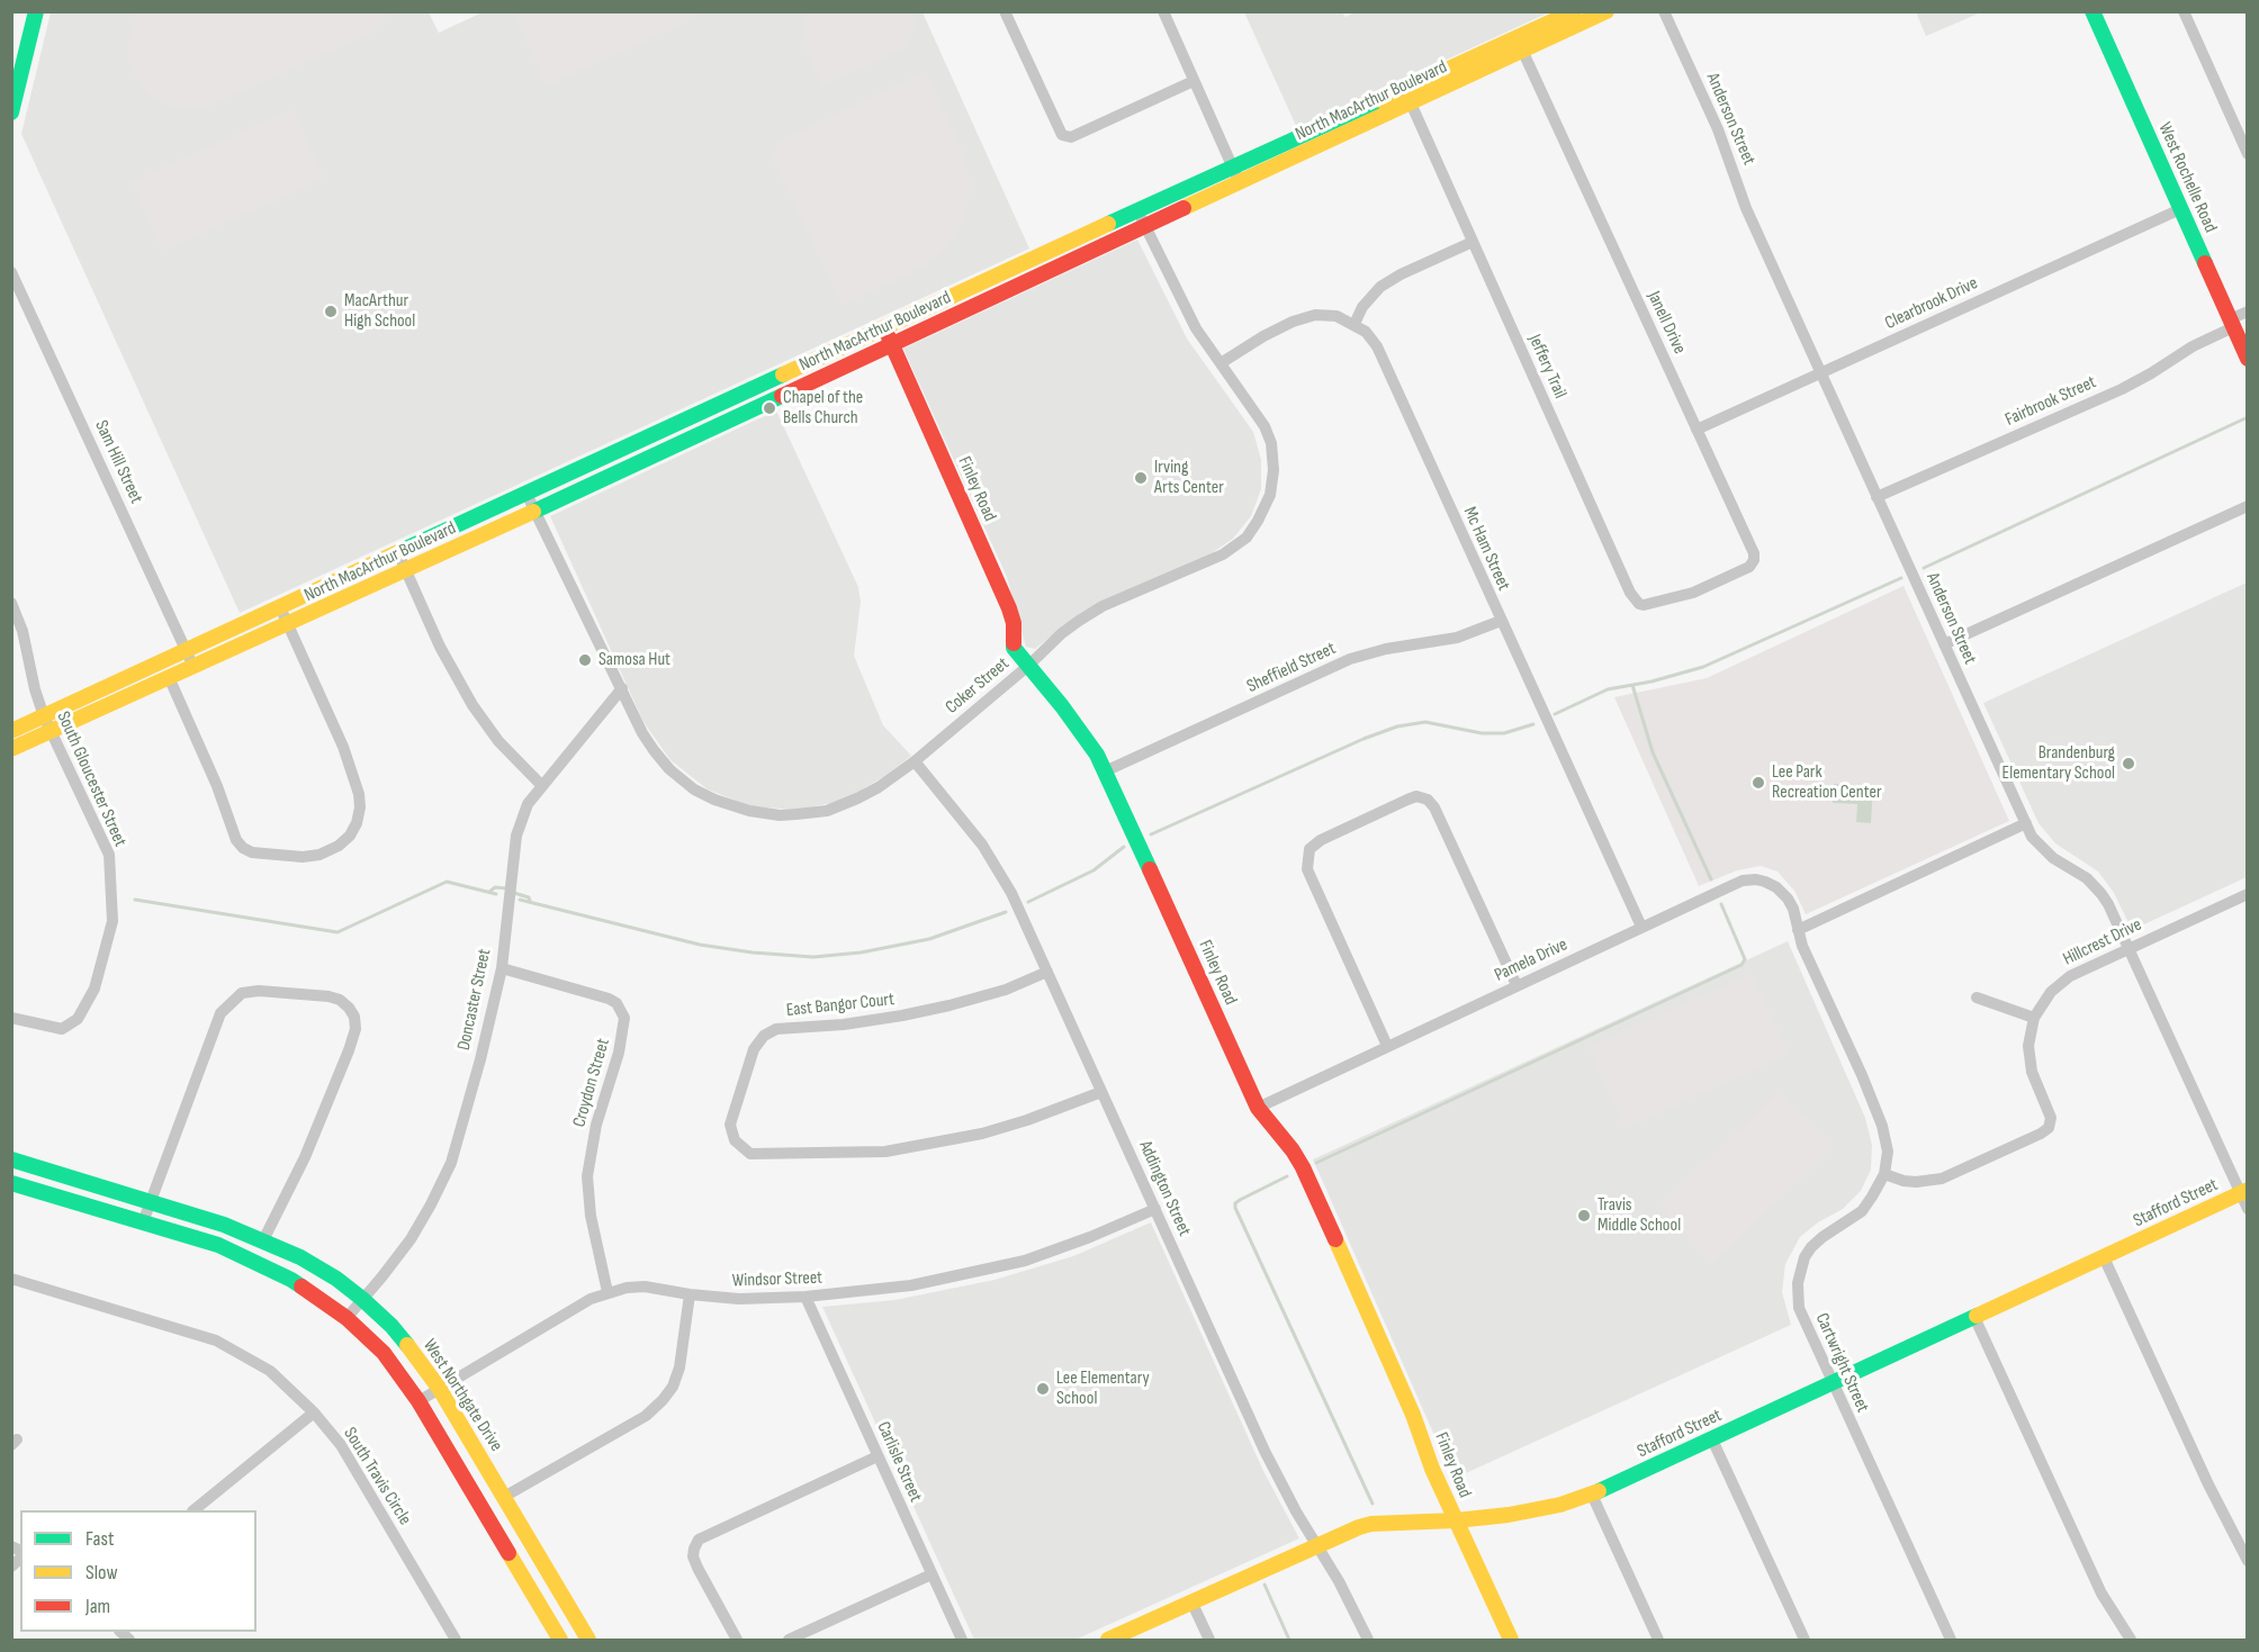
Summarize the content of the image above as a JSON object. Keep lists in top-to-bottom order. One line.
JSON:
{"streets":{"main road":["North MacArthur Boulevard","West Rochelle Road","Finley Road","Stafford Street","West Northgate Drive"],"street":["Anderson Street","Clearbrook Drive","Janell Drive","Jeffery Trail","Fairbrook Street","Sam Hill Street","Mc Ham Street","Sheffield Street","Coker Street","South Gloucester Street","Hillcrest Drive","Pamela Drive","Doncaster Street","East Bangor Court","Croydon Street","Addington Street","Windsor Street","Cartwright Street","Carlisle Street","South Travis Circle"]},"crossings":[["North MacArthur Boulevard","Janell Drive"],["North MacArthur Boulevard","Jeffery Trail"],["North MacArthur Boulevard","Sam Hill Street"],["North MacArthur Boulevard","Finley Road"],["North MacArthur Boulevard","Coker Street"],["North MacArthur Boulevard","South Gloucester Street"],["Anderson Street","Clearbrook Drive"],["Anderson Street","Fairbrook Street"],["Anderson Street","Hillcrest Drive"],["Anderson Street","Stafford Street"],["West Rochelle Road","Clearbrook Drive"],["West Rochelle Road","Fairbrook Street"],["Clearbrook Drive","Janell Drive"],["Janell Drive","Jeffery Trail"],["Finley Road","Sheffield Street"],["Finley Road","Coker Street"],["Finley Road","Pamela Drive"],["Finley Road","Stafford Street"],["Mc Ham Street","Sheffield Street"],["Mc Ham Street","Coker Street"],["Mc Ham Street","Pamela Drive"],["Coker Street","Doncaster Street"],["Coker Street","Addington Street"],["Hillcrest Drive","Cartwright Street"],["Pamela Drive","Cartwright Street"],["Doncaster Street","Croydon Street"],["Doncaster Street","West Northgate Drive"],["East Bangor Court","Addington Street"],["Croydon Street","Windsor Street"],["Addington Street","Stafford Street"],["Addington Street","Windsor Street"],["Stafford Street","Cartwright Street"],["Windsor Street","West Northgate Drive"],["Windsor Street","Carlisle Street"]],"places":["MacArthur High School","Chapel of the Bells Church","Irving Arts Center","Samosa Hut","Brandenburg Elementary School","Lee Park Recreation Center","Travis Middle School","Lee Elementary School"],"legend":["Fast","Slow","Jam"]}
